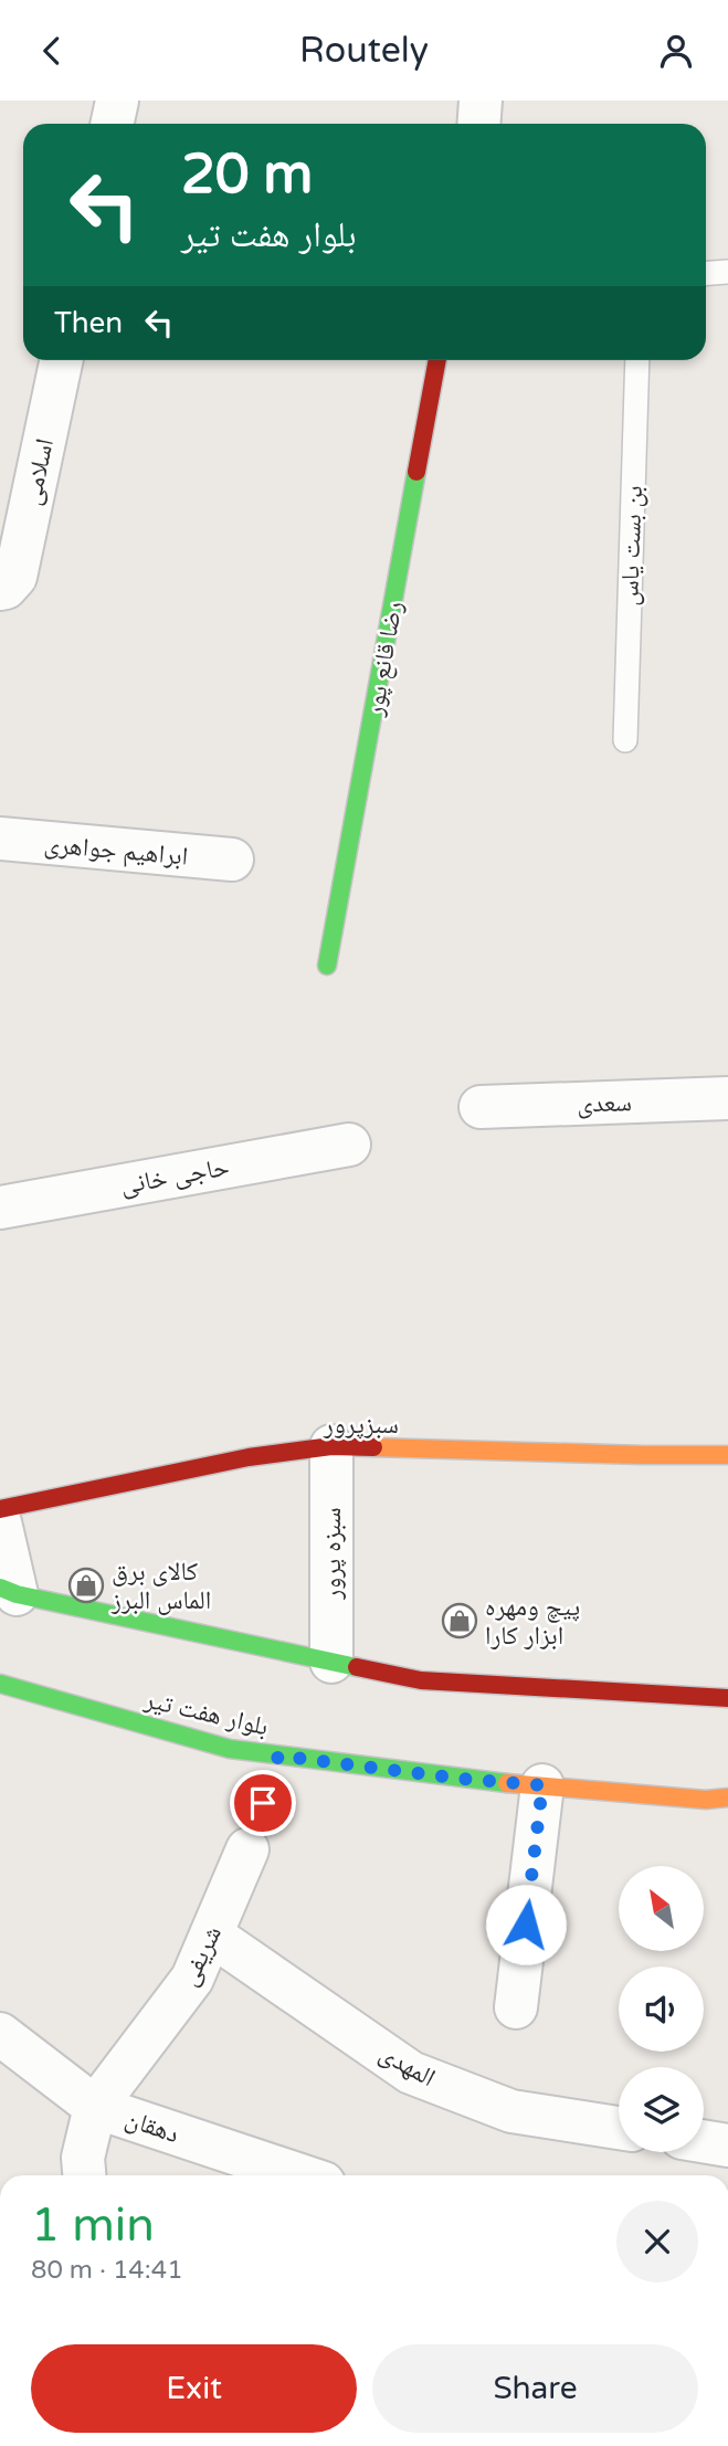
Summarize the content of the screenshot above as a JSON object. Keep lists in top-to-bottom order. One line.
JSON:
{"streets":{"main road":["رضا قانع پور","سبزپرور","بلوار هفت تیر"],"street":["اسلامی","ابراهیم جواهری","سعدی","حاجی خانی","سبزه پرور","شریفی","المهدی","دهقان"],"lane":["بن بست یاس"]},"crossings":[["سبزپرور","سبزه پرور"],["شریفی","المهدی"],["شریفی","دهقان"]],"places":{"shop":["کالای برق الماس البرز","پیچ ومهره ابزار کارا"]},"north":"top left","page":{"header":"Routely","turn":["20 m","بلوار هفت تیر"],"then":"Then","heading":["1 min","80 m · 14:41"],"buttons":["Exit","Share"]}}
